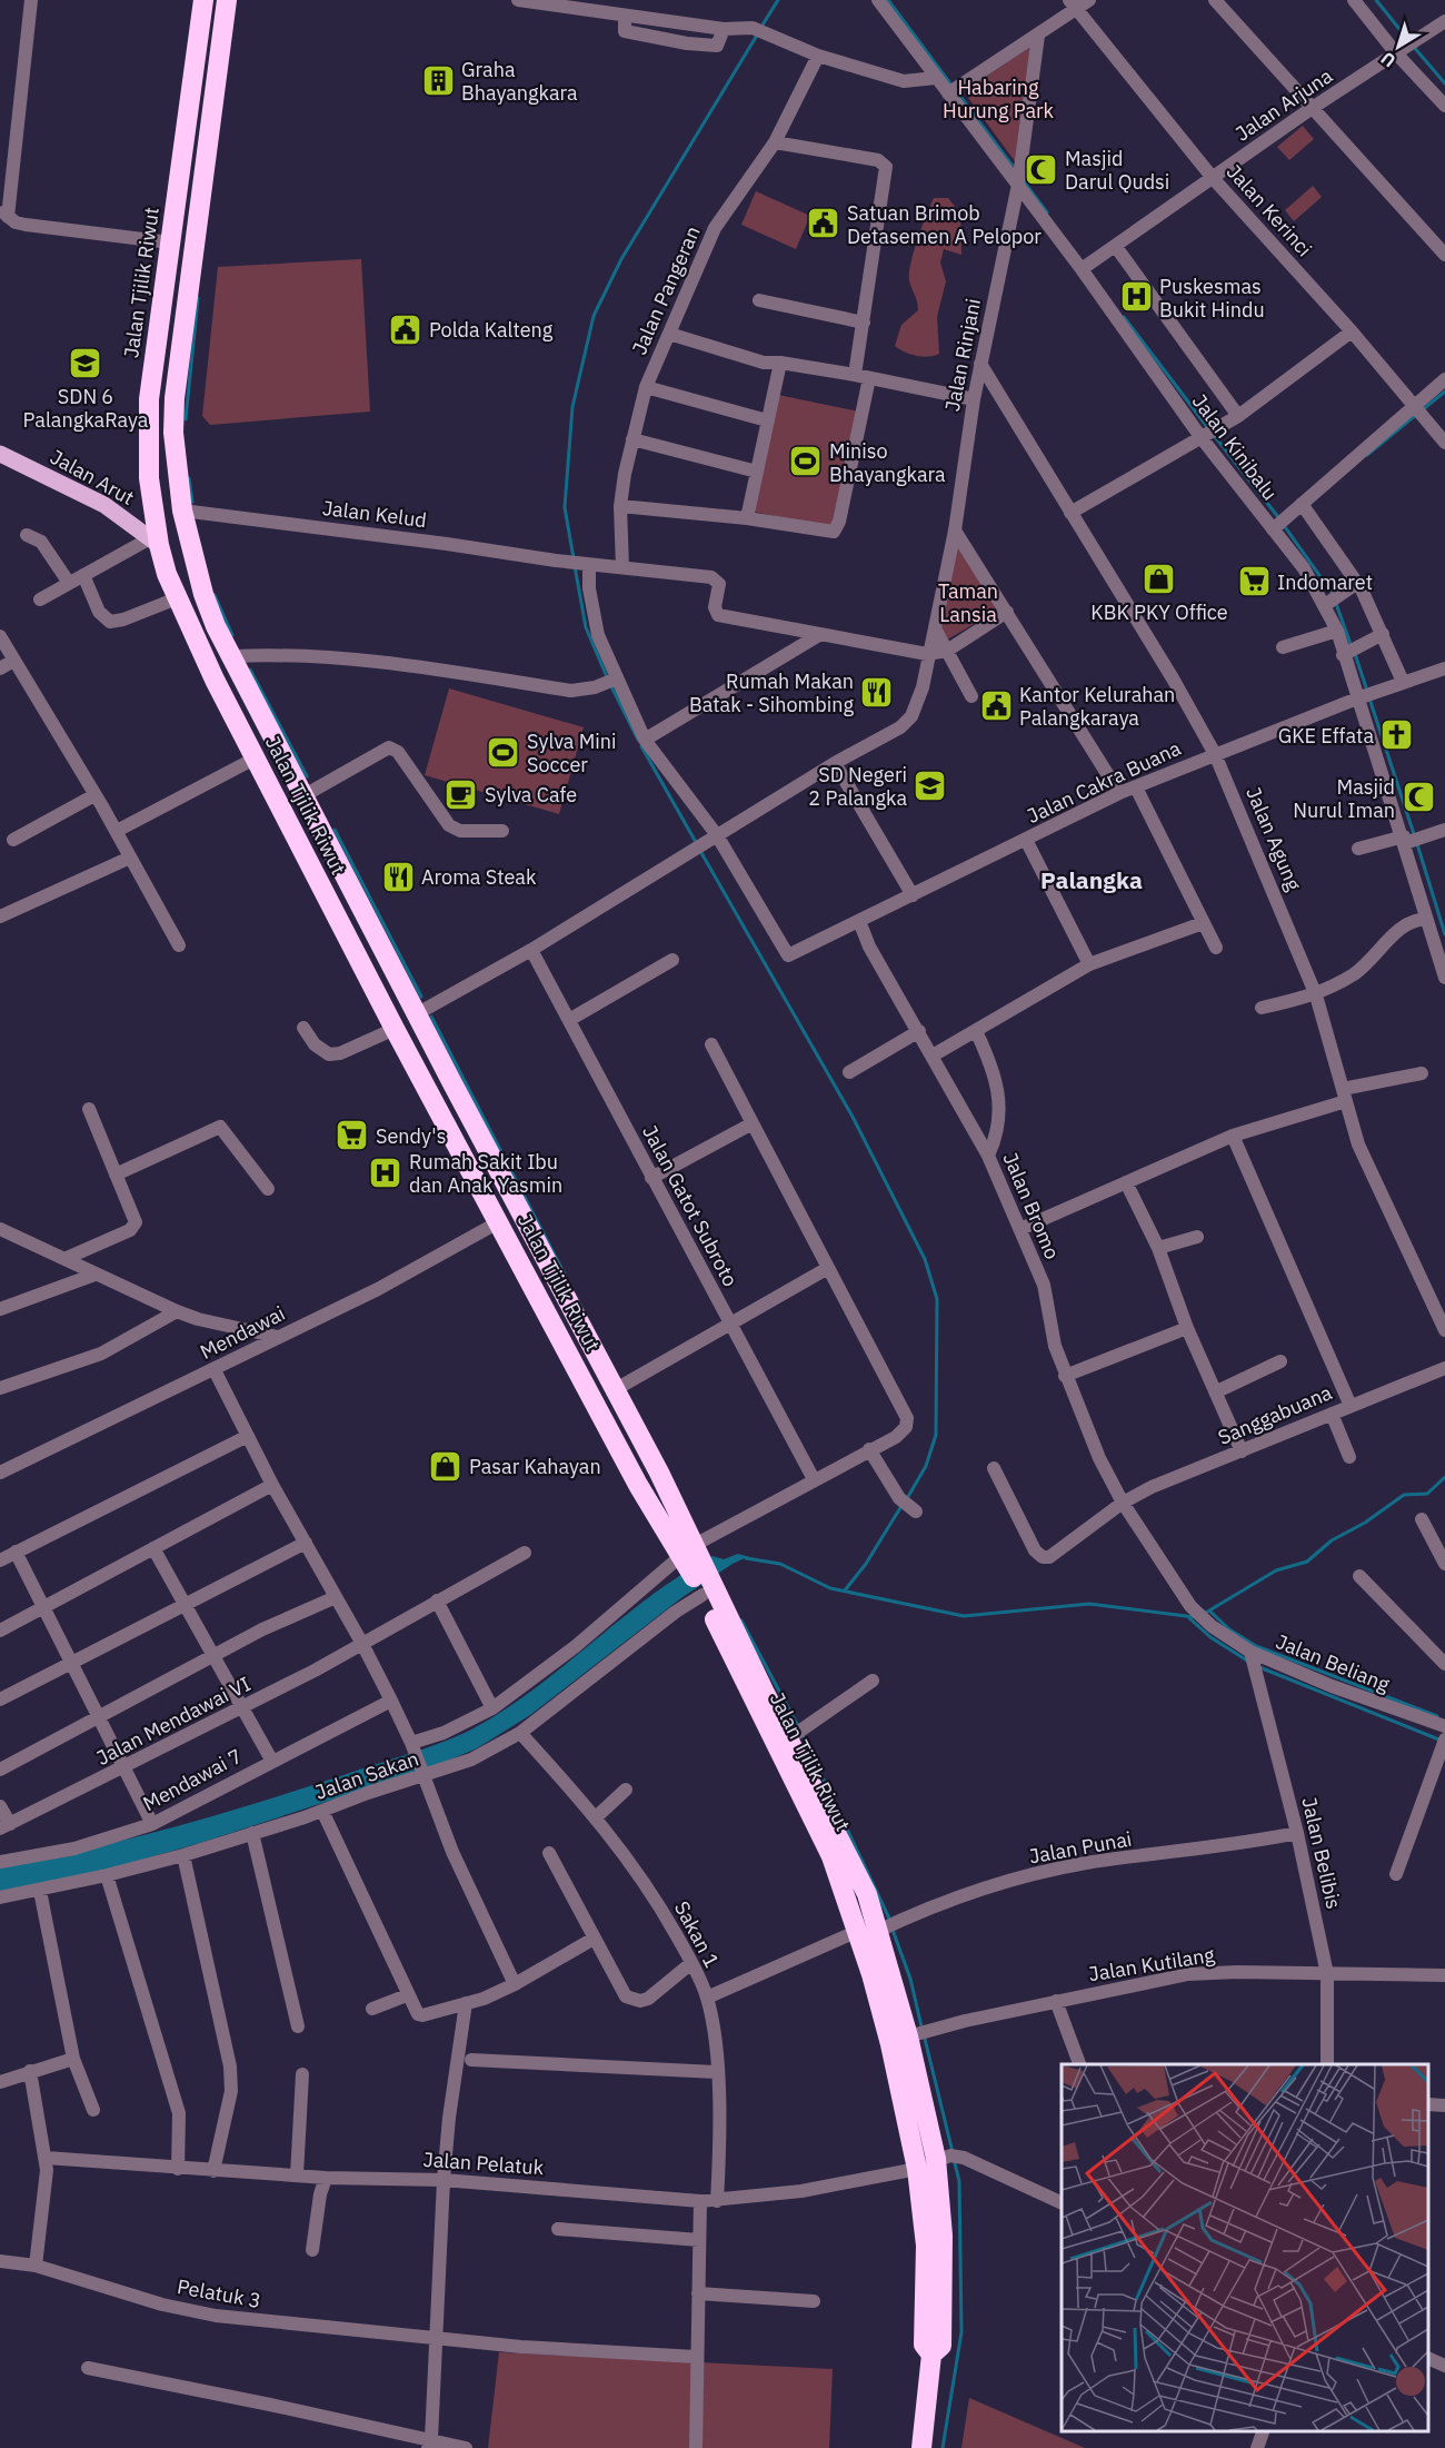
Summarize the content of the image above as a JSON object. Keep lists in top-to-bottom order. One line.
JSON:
{"streets":{"highway":["Jalan Tjilik Riwut"],"main road":["Jalan Arut"],"street":["Jalan Arjuna","Jalan Kerinci","Jalan Pangeran","Jalan Rinjani","Jalan Kinibalu","Jalan Kelud","Jalan Cakra Buana","Jalan Agung","Jalan Gatot Subroto","Jalan Bromo","Mendawai","Sanggabuana","Jalan Beliang","Jalan Mendawai VI","Jalan Sakan","Mendawai 7","Jalan Punai","Jalan Belibis","Sakan 1","Jalan Kutilang","Jalan Pelatuk","Pelatuk 3"]},"crossings":[["Jalan Arjuna","Jalan Kerinci"],["Jalan Arjuna","Jalan Kinibalu"],["Jalan Tjilik Riwut","Jalan Arut"],["Jalan Tjilik Riwut","Jalan Kelud"],["Jalan Tjilik Riwut","Mendawai"],["Jalan Tjilik Riwut","Jalan Sakan"],["Jalan Tjilik Riwut","Jalan Punai"],["Jalan Tjilik Riwut","Jalan Kutilang"],["Jalan Tjilik Riwut","Jalan Pelatuk"],["Jalan Rinjani","Jalan Kinibalu"],["Jalan Rinjani","Jalan Cakra Buana"],["Jalan Rinjani","Jalan Agung"],["Jalan Rinjani","Jalan Gatot Subroto"],["Jalan Kinibalu","Jalan Cakra Buana"],["Jalan Cakra Buana","Jalan Agung"],["Jalan Cakra Buana","Jalan Bromo"],["Jalan Bromo","Sanggabuana"],["Jalan Bromo","Jalan Beliang"],["Jalan Beliang","Jalan Belibis"],["Jalan Sakan","Sakan 1"],["Jalan Punai","Jalan Belibis"],["Jalan Belibis","Jalan Kutilang"],["Sakan 1","Jalan Pelatuk"]],"districts":["Palangka"],"parks":["Habaring Hurung Park","Taman Lansia"],"places":{"building":["Graha Bhayangkara"],"mosque":["Masjid Darul Qudsi","Masjid Nurul Iman"],"public building":["Satuan Brimob Detasemen A Pelopor","Polda Kalteng","Kantor Kelurahan Palangkaraya"],"hospital":["Puskesmas Bukit Hindu","Rumah Sakit Ibu dan Anak Yasmin"],"school or university":["SDN 6 PalangkaRaya","SD Negeri 2 Palangka"],"sports":["Miniso Bhayangkara","Sylva Mini Soccer"],"shop":["KBK PKY Office","Pasar Kahayan"],"supermarket":["Indomaret","Sendy's"],"restaurant":["Rumah Makan Batak - Sihombing","Aroma Steak"],"church":["GKE Effata"],"cafe":["Sylva Cafe"]},"north":"bottom left"}
